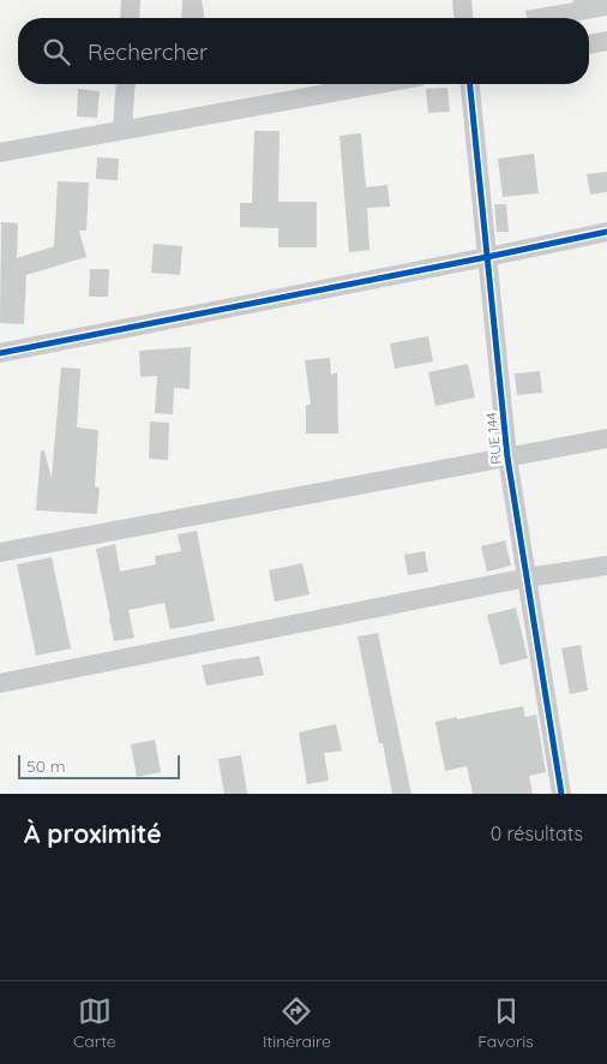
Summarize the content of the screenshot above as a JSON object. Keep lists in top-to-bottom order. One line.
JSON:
{"streets":{"street":["RUE 144"]},"scale_bar":"50 m","page":{"search":"Rechercher","scale":"50 m","heading":["À proximité","0 résultats"],"nav":["Carte","Itinéraire","Favoris"]}}
